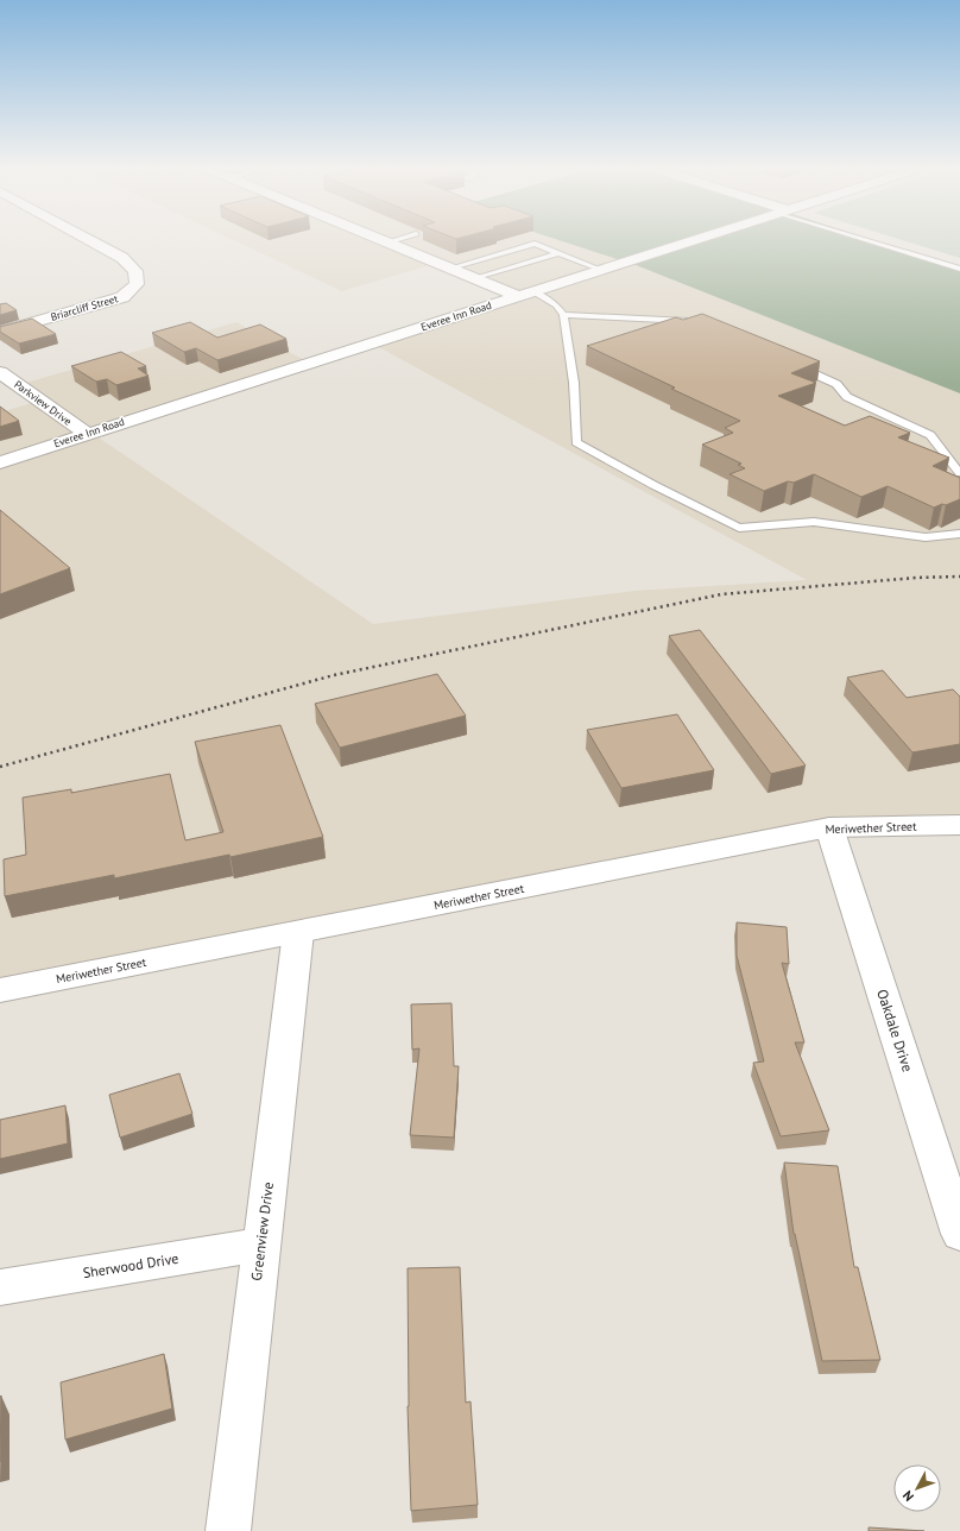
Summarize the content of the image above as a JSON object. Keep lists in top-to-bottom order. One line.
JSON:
{"streets":{"street":["Briarcliff Street","Everee Inn Road","Parkview Drive","Meriwether Street","Oakdale Drive","Greenview Drive","Sherwood Drive"]},"crossings":[["Everee Inn Road","Parkview Drive"],["Meriwether Street","Oakdale Drive"],["Meriwether Street","Greenview Drive"],["Greenview Drive","Sherwood Drive"]],"north":"bottom left"}
